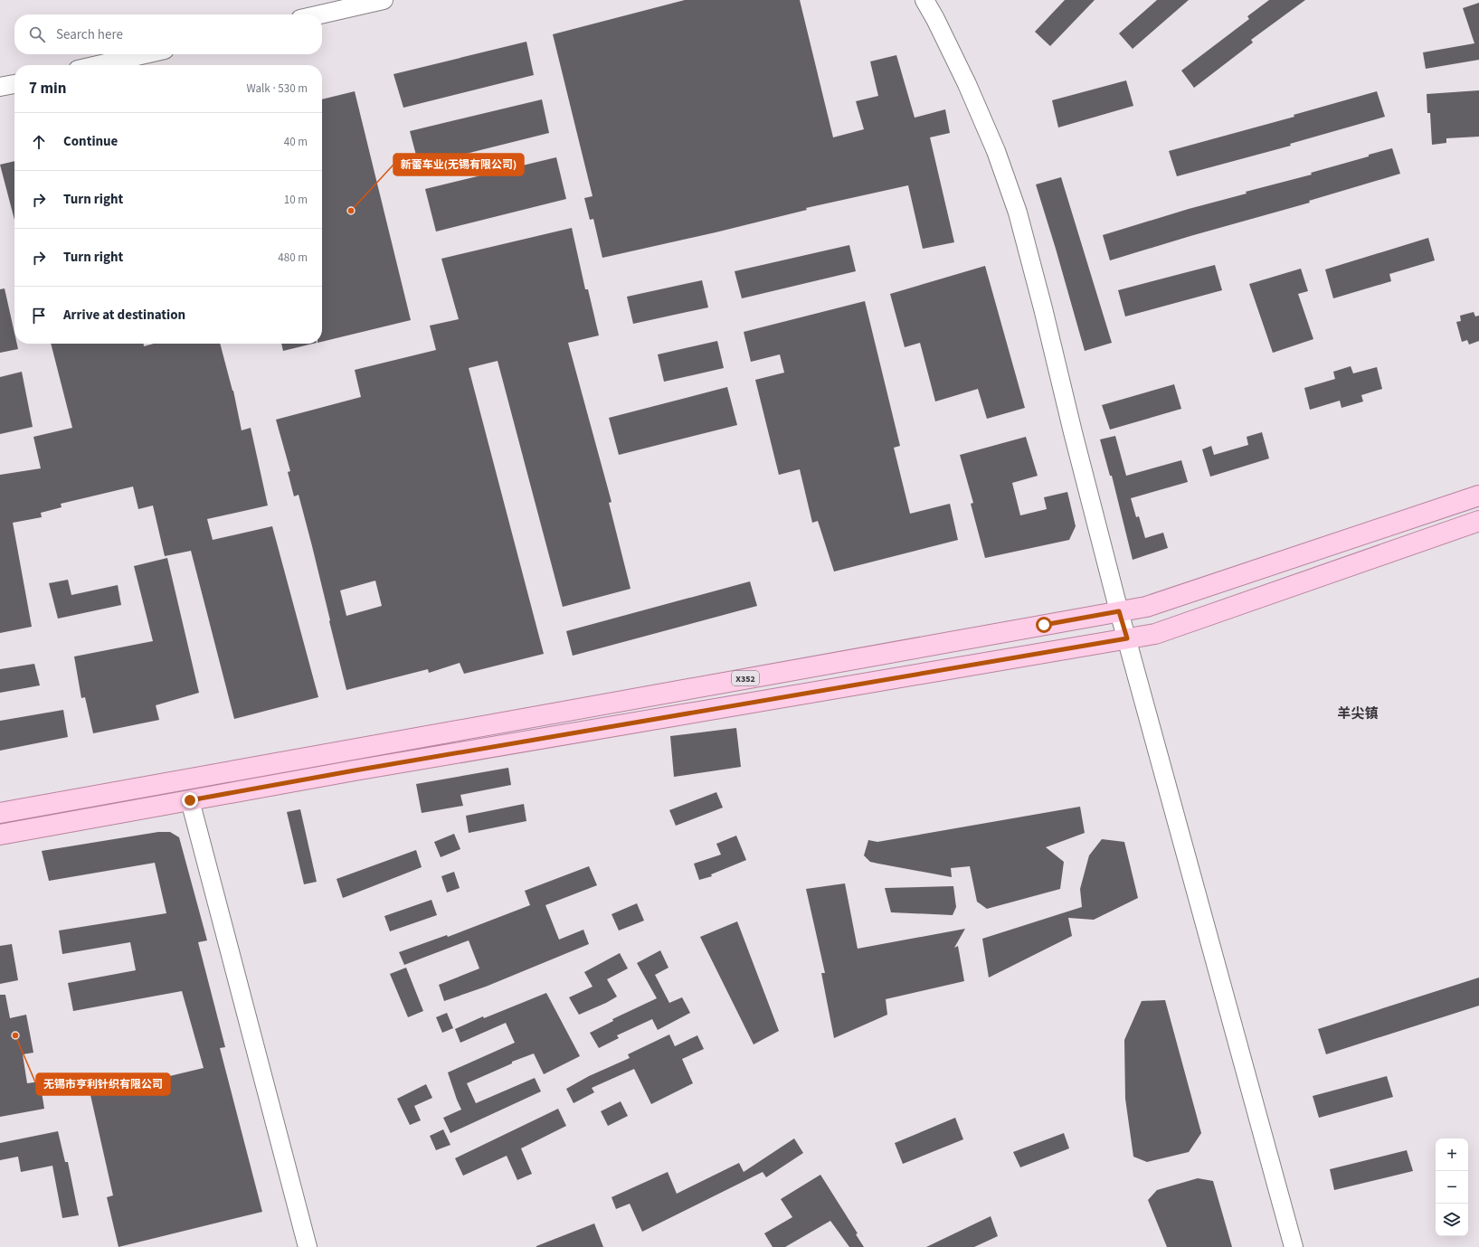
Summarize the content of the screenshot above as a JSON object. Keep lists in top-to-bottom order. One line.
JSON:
{"streets":{"main road":["X352"]},"districts":["羊尖镇"],"places":["新蕾车业(无锡有限公司)","无锡市亨利针织有限公司"],"page":{"search":"Search here","heading":["7 min","Walk · 530 m"],"list":[["Continue","40 m"],["Turn right","10 m"],["Turn right","480 m"],"Arrive at destination"],"map_buttons":["+","−"]}}
